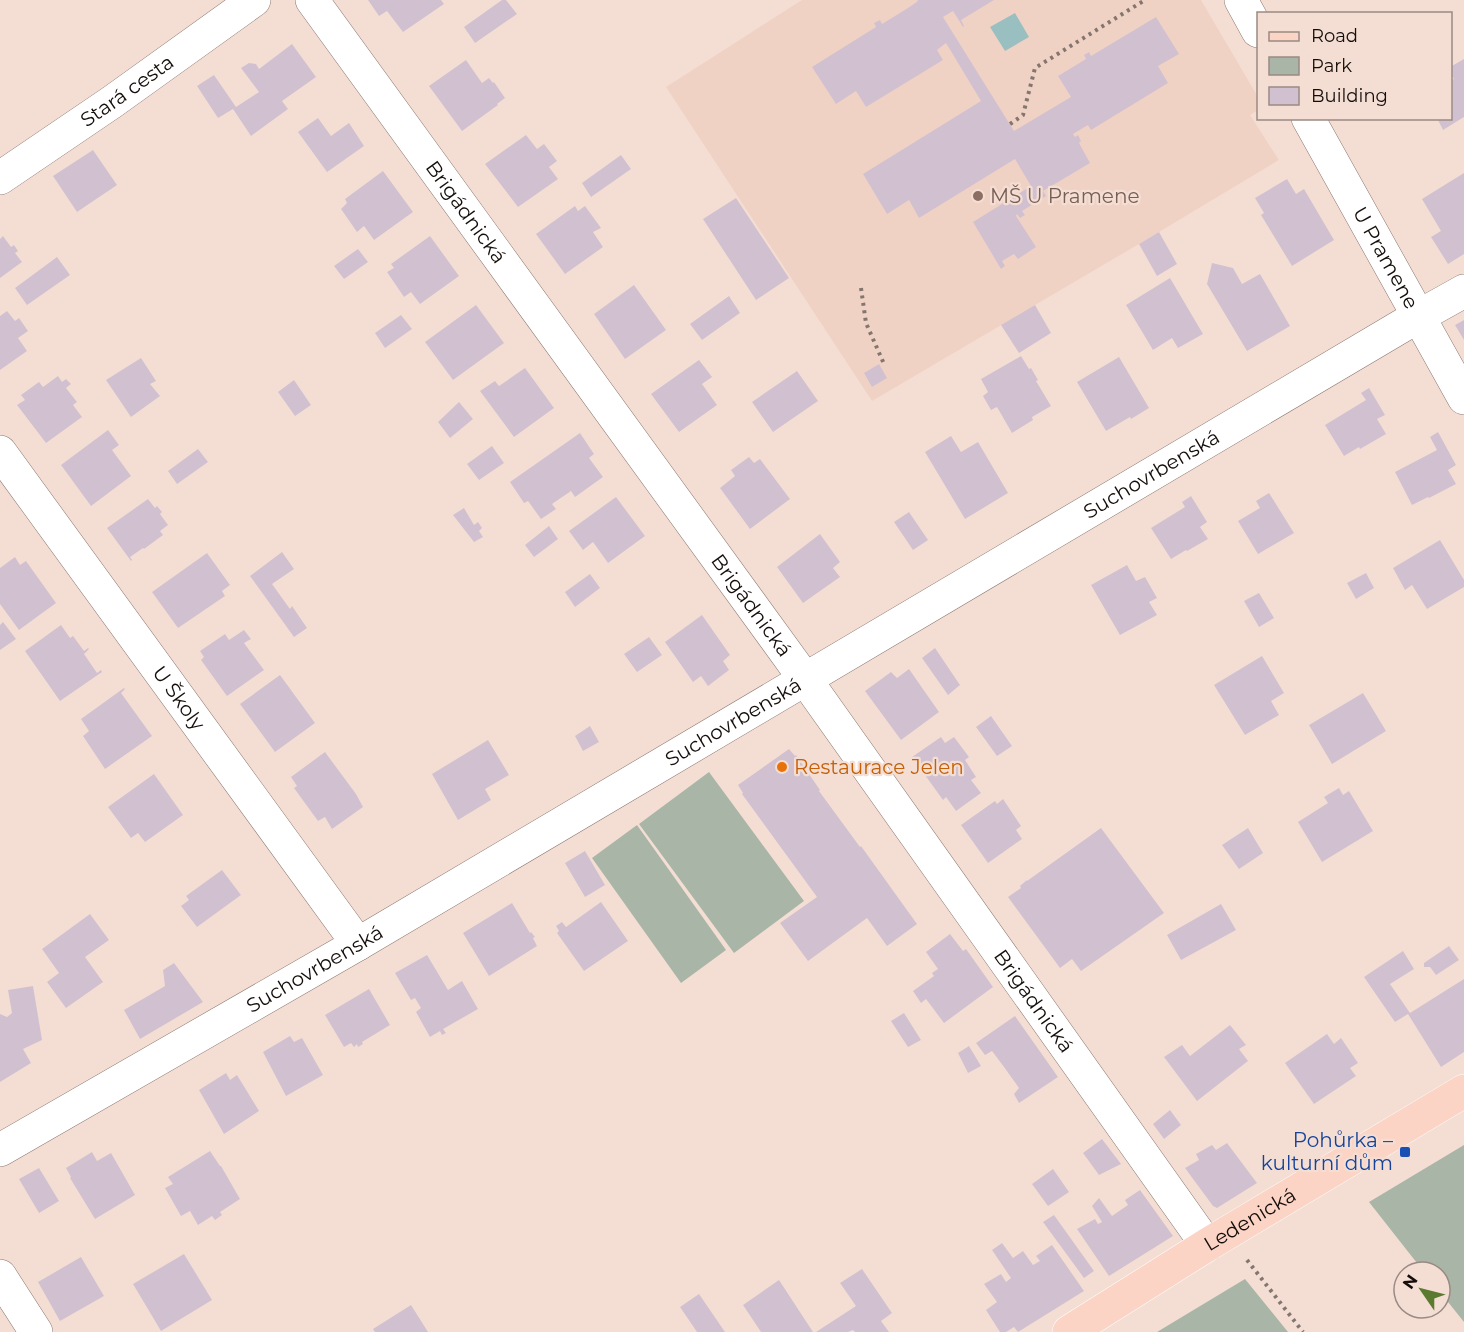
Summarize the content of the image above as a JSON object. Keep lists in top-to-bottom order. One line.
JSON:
{"streets":{"main road":["Ledenická"],"street":["Stará cesta","Brigádnická","U Pramene","Suchovrbenská","U Školy"]},"crossings":[["Brigádnická","Suchovrbenská"],["Brigádnická","Ledenická"],["U Pramene","Suchovrbenská"],["Suchovrbenská","U Školy"]],"places":{"other":["MŠ U Pramene","Restaurace Jelen"],"transit":["Pohůrka – kulturní dům"]},"legend":["Road","Park","Building"],"north":"top left"}
